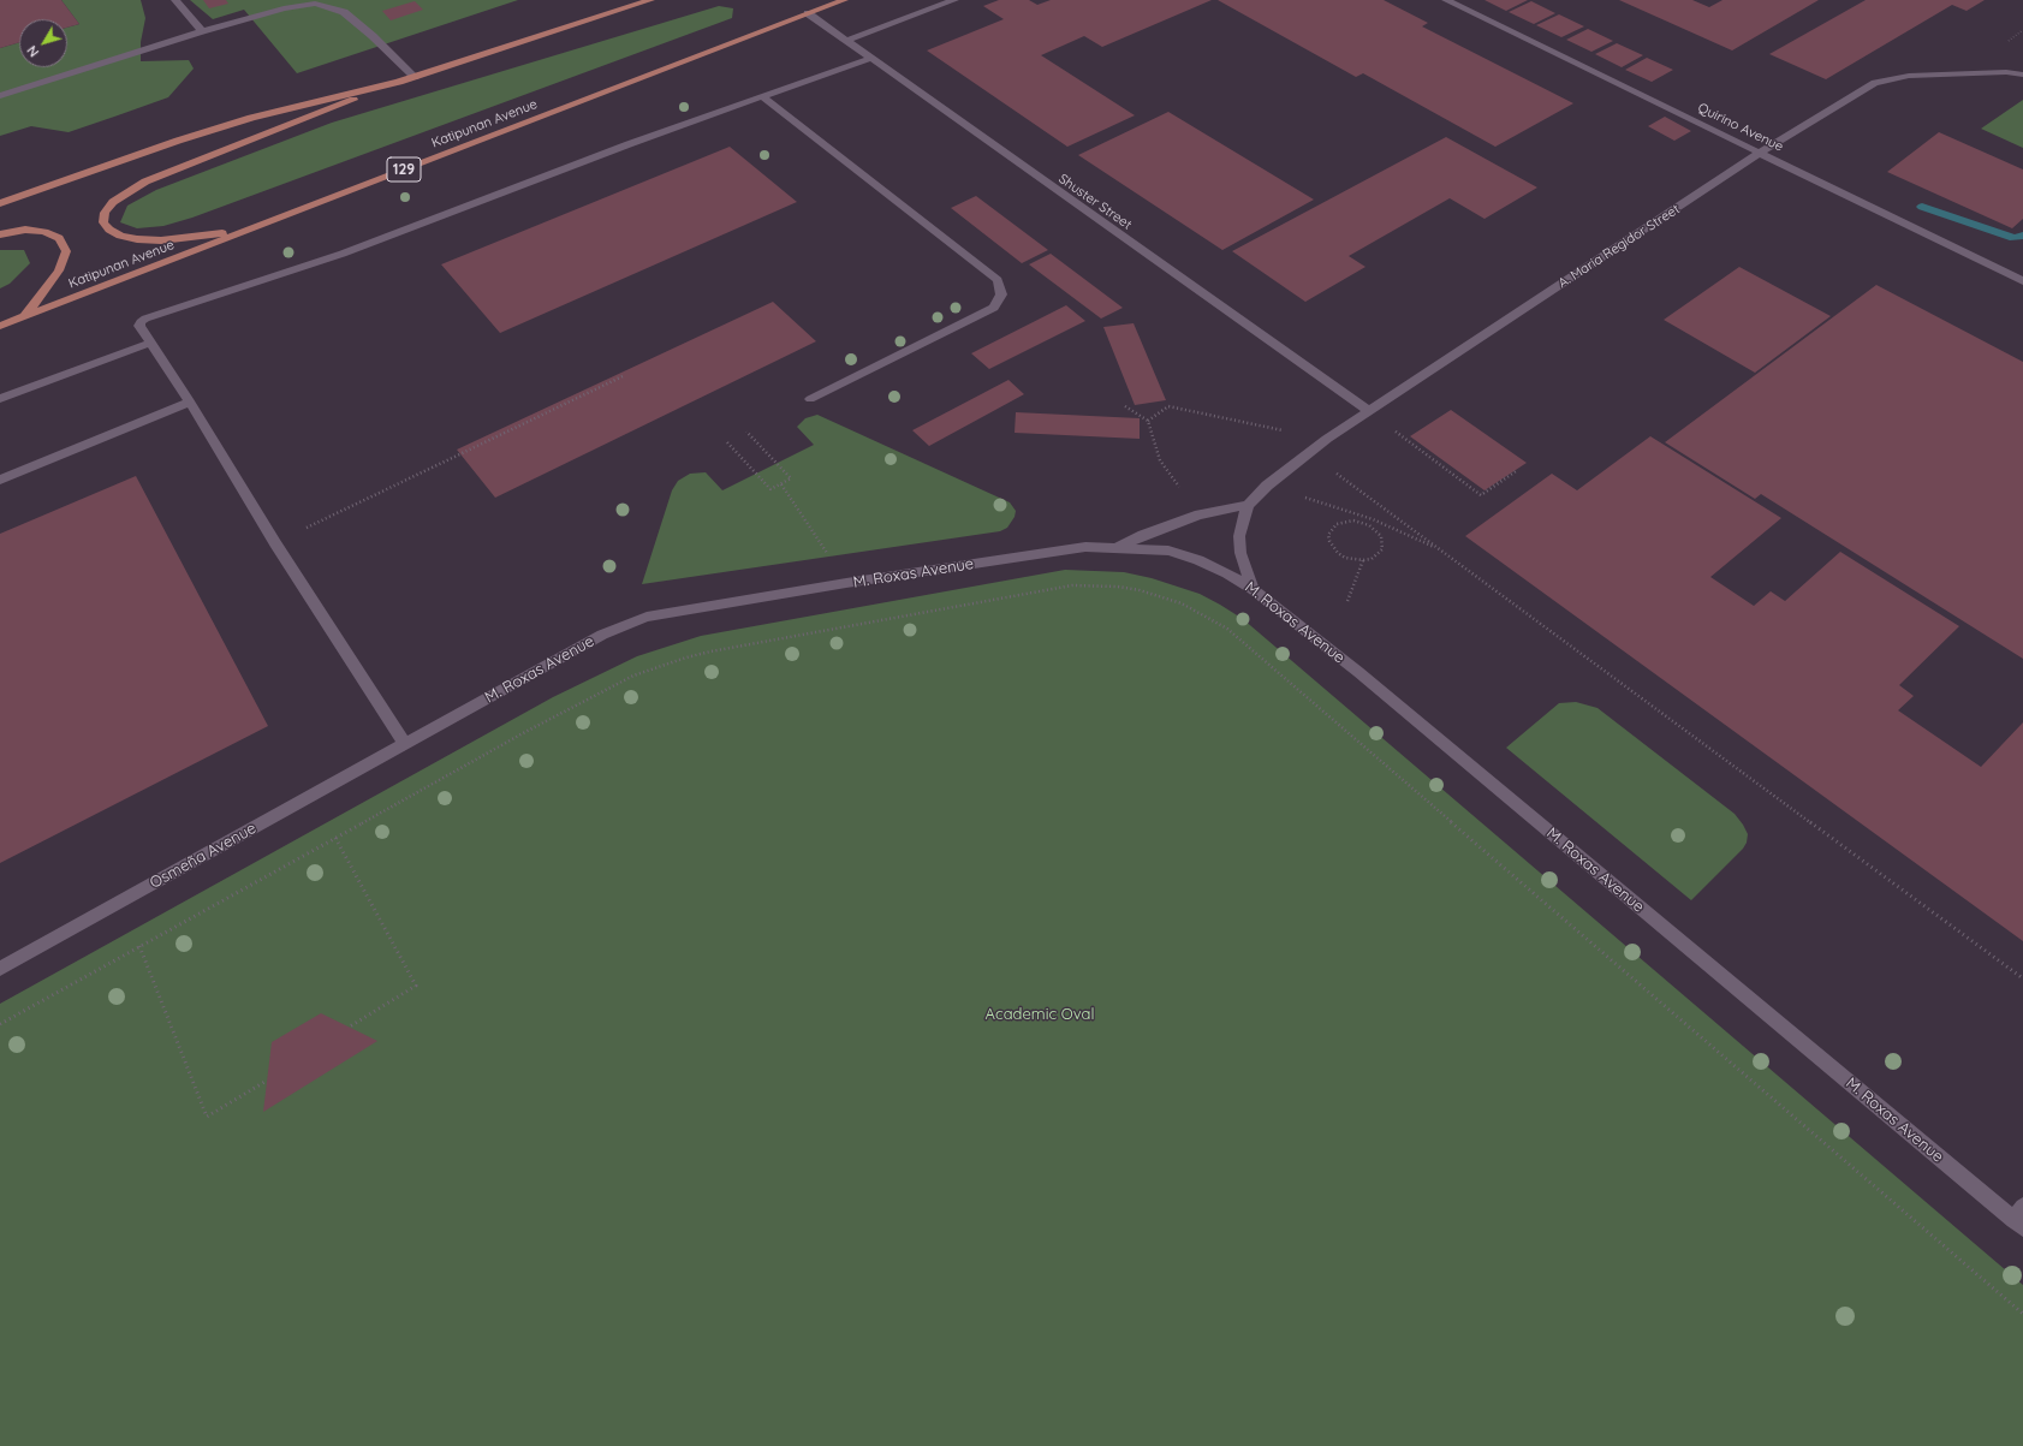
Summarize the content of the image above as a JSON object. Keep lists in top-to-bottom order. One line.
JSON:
{"streets":{"main road":["Katipunan Avenue","129"],"street":["Quirino Avenue","Shuster Street","A. Maria Regidor Street","M. Roxas Avenue","Osmeña Avenue"]},"crossings":[["Katipunan Avenue","Shuster Street"],["Quirino Avenue","A. Maria Regidor Street"],["Shuster Street","A. Maria Regidor Street"],["A. Maria Regidor Street","M. Roxas Avenue"],["M. Roxas Avenue","Osmeña Avenue"]],"parks":["Academic Oval"],"north":"bottom left"}
